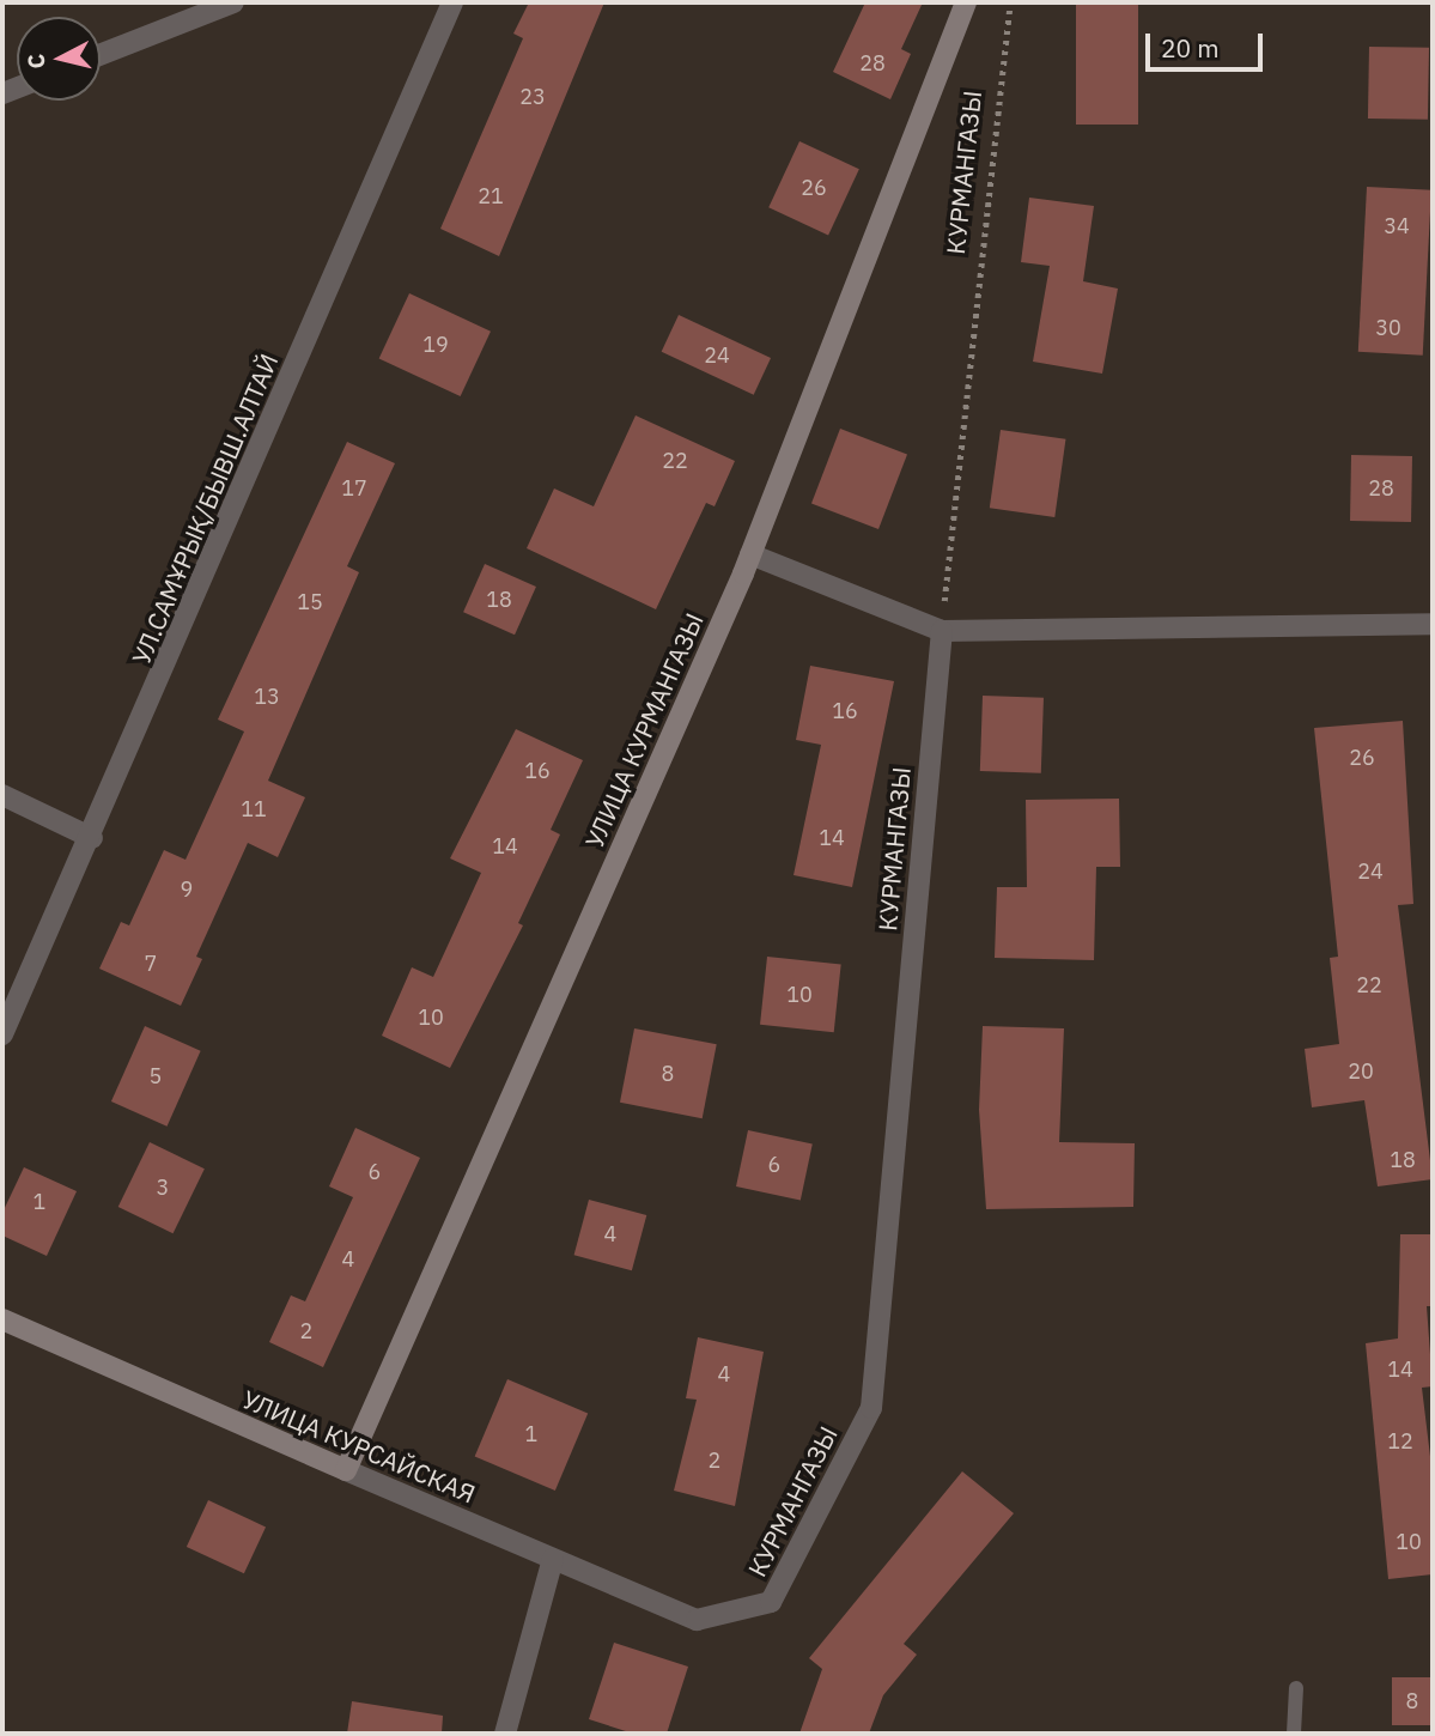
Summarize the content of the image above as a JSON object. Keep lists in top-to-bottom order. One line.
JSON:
{"streets":{"street":["КУРМАНГАЗЫ","УЛ.САМҰРЫҚ/БЫВШ.АЛТАЙ","УЛИЦА КУРМАНГАЗЫ","УЛИЦА КУРСАЙСКАЯ"]},"crossings":[["КУРМАНГАЗЫ","УЛИЦА КУРСАЙСКАЯ"],["УЛИЦА КУРМАНГАЗЫ","УЛИЦА КУРСАЙСКАЯ"]],"house_numbers":["28","23","26","21","34","30","19","24","22","17","28","18","15","13","16","26","16","11","14","14","24","9","7","22","10","10","20","8","5","18","6","6","3","1","4","4","2","14","4","1","12","2","10","8"],"scale_bar":"20 m","north":"left"}
